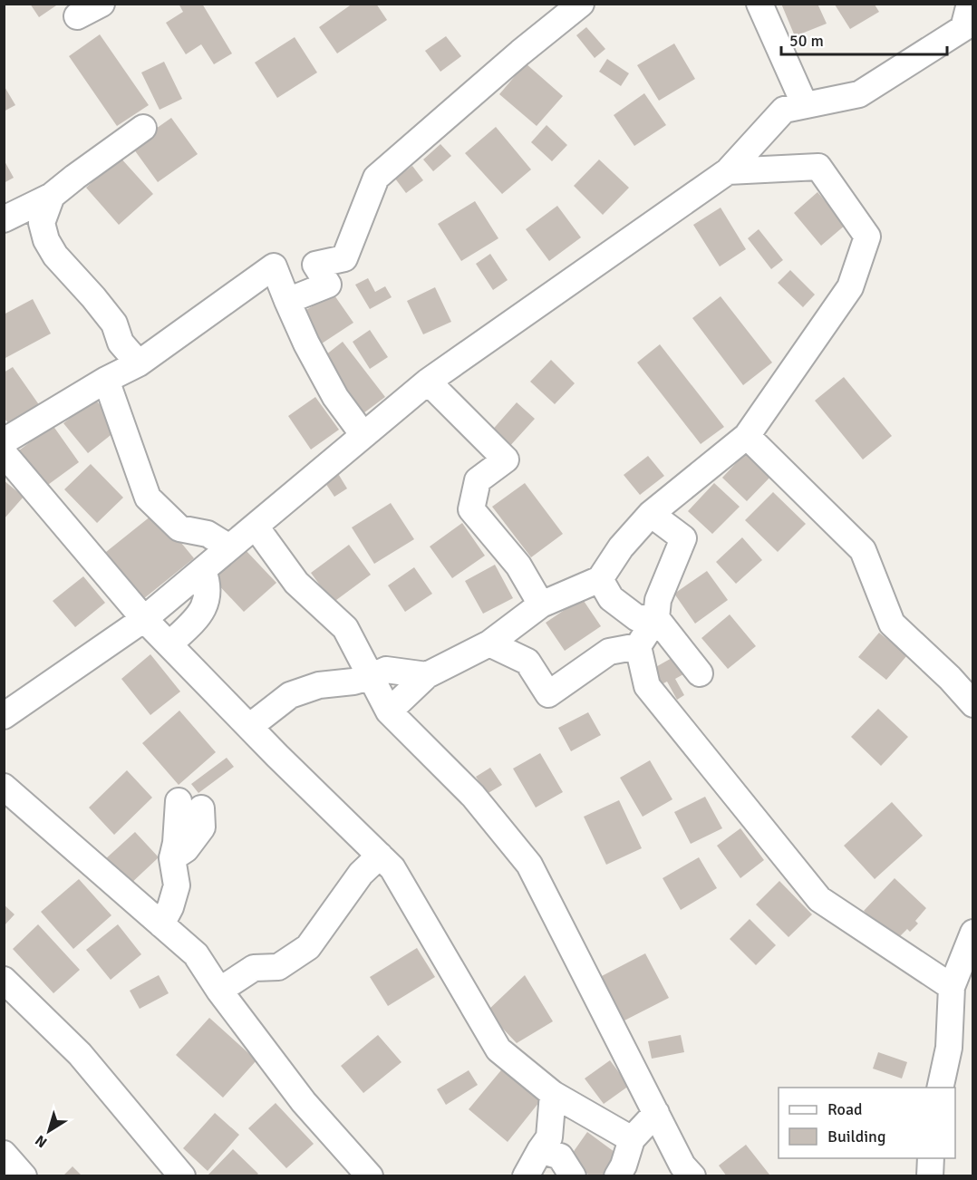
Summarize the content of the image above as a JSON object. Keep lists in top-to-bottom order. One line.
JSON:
{"legend":["Road","Building"],"scale_bar":"50 m","north":"bottom left"}
